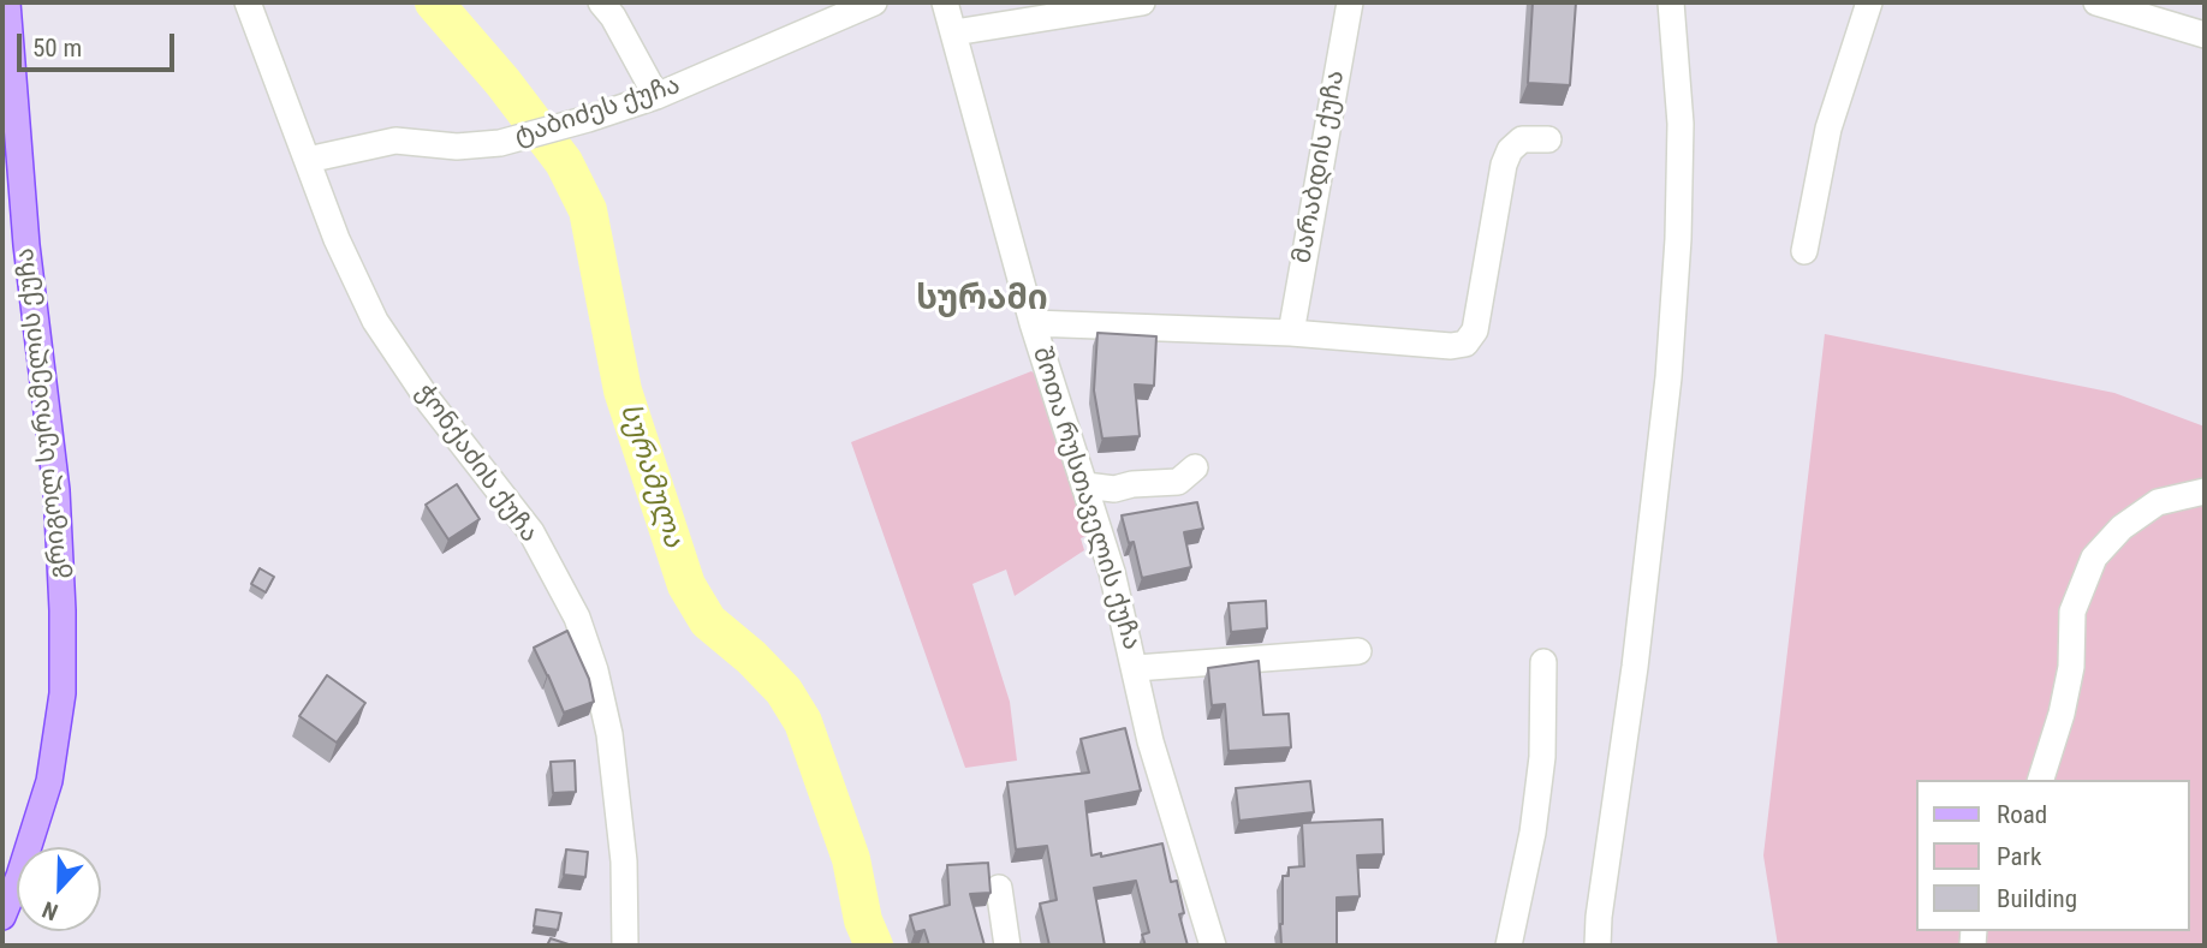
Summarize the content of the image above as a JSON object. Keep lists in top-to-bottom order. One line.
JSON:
{"streets":{"main road":["გრიგოლ სურამელის ქუჩა"],"street":["ტაბიძეს ქუჩა","მარაბდის ქუჩა","ჭონქაძის ქუჩა","შოთა რუსთაველის ქუჩა"]},"crossings":[["ტაბიძეს ქუჩა","ჭონქაძის ქუჩა"]],"districts":["სურამი"],"water":["სურამულა"],"legend":["Road","Park","Building"],"scale_bar":"50 m","north":"bottom"}
